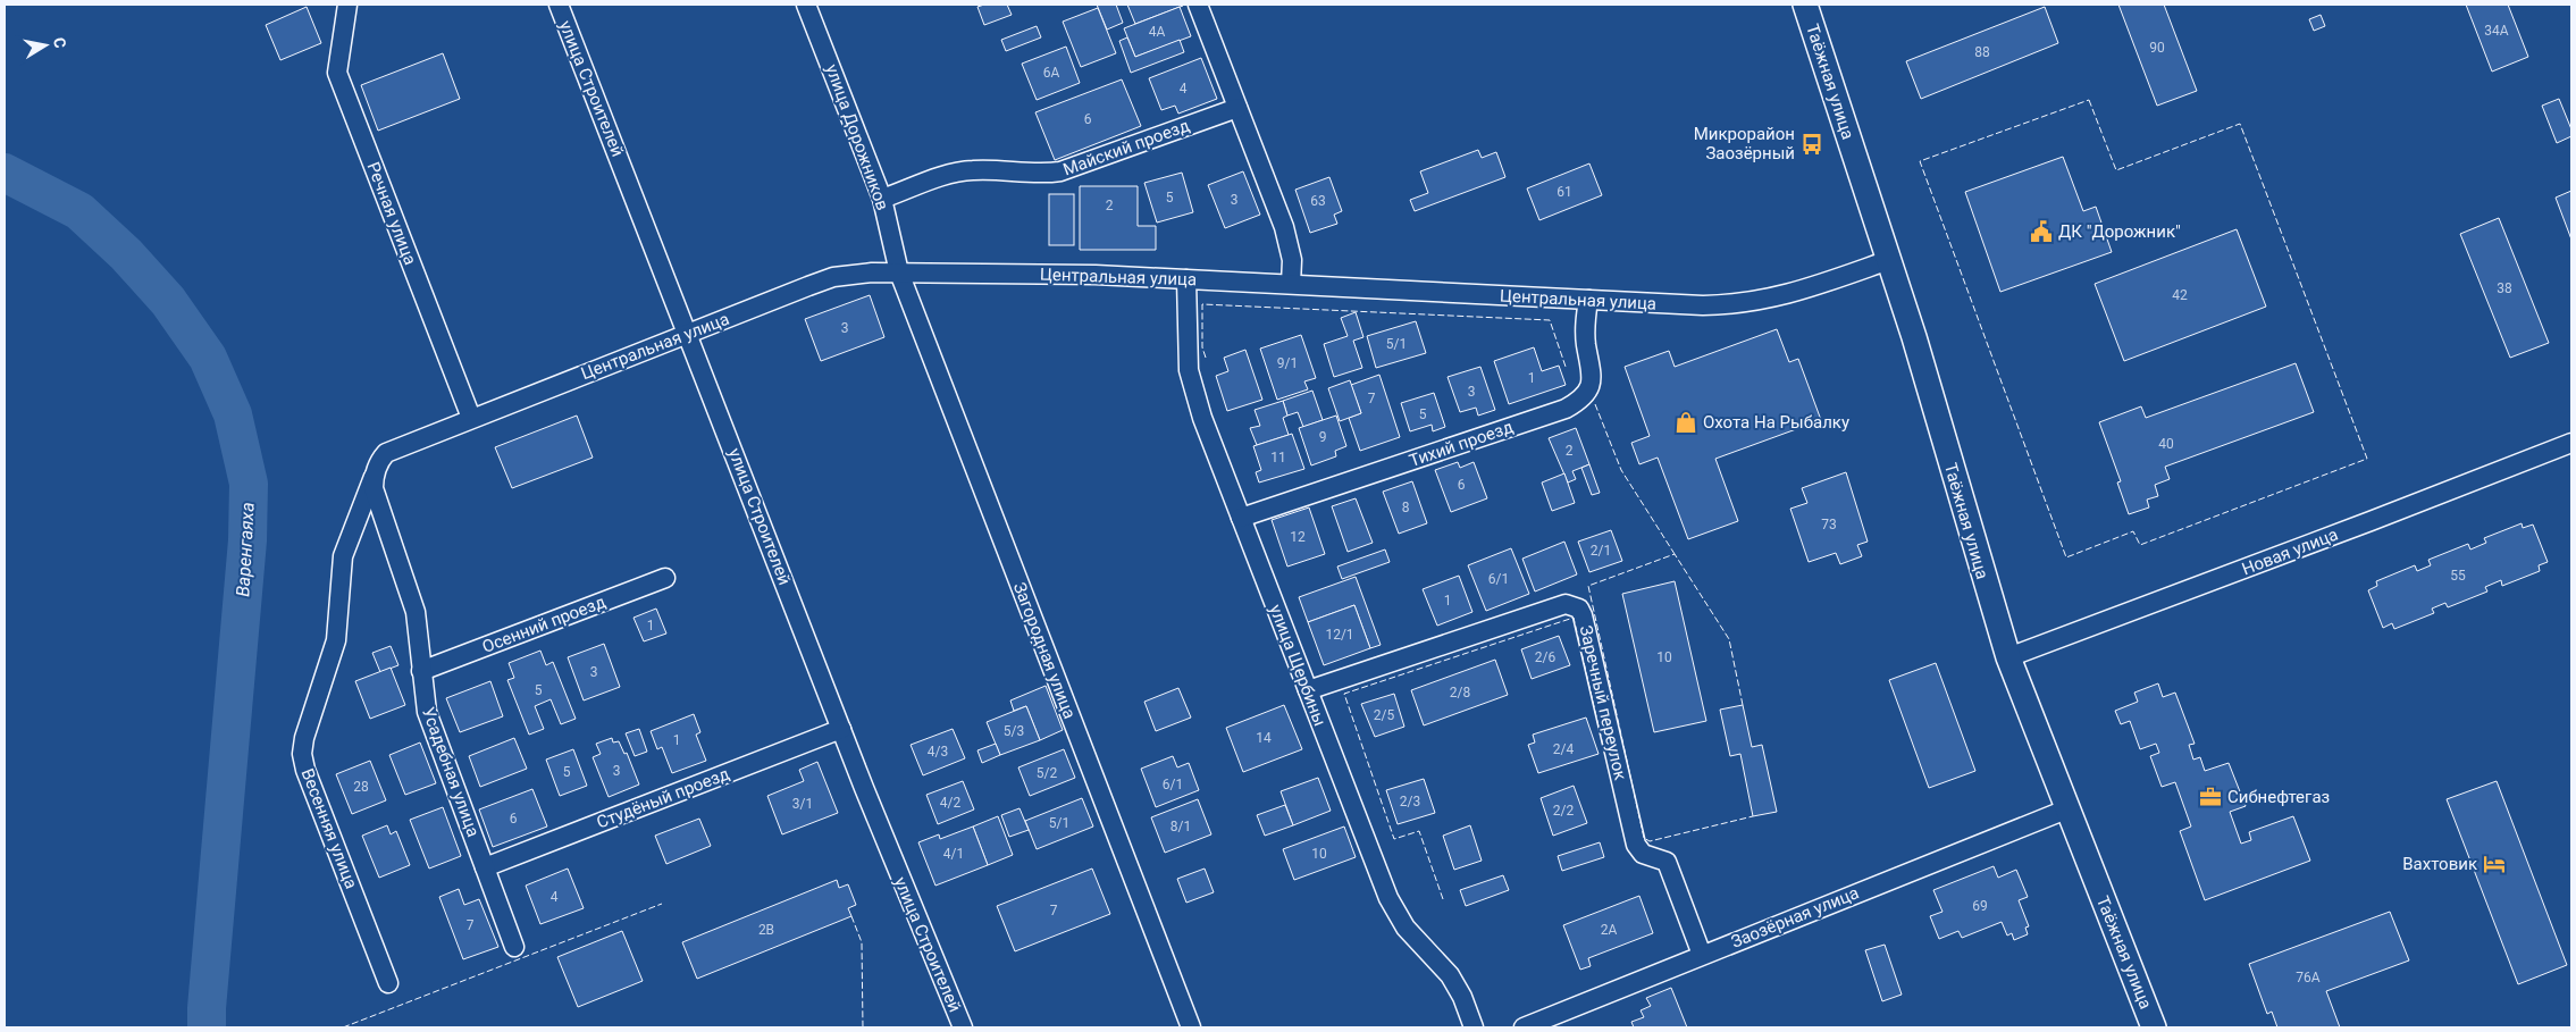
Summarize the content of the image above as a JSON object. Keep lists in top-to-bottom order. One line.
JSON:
{"streets":{"street":["Таёжная улица","улица Строителей","улица Дорожников","Майский проезд","Речная улица","Центральная улица","Тихий проезд","Новая улица","Осенний проезд","Загородная улица","улица Щербины","Заречный переулок","Усадебная улица","Студёный проезд","Весенняя улица","Заозёрная улица"]},"crossings":[["Таёжная улица","Центральная улица"],["Таёжная улица","Новая улица"],["Таёжная улица","Заозёрная улица"],["улица Строителей","Центральная улица"],["улица Строителей","Студёный проезд"],["улица Дорожников","Майский проезд"],["улица Дорожников","Центральная улица"],["улица Дорожников","Загородная улица"],["Речная улица","Центральная улица"],["Центральная улица","Тихий проезд"],["Центральная улица","Загородная улица"],["Центральная улица","улица Щербины"],["Центральная улица","Усадебная улица"],["Центральная улица","Весенняя улица"],["Тихий проезд","улица Щербины"],["Осенний проезд","Усадебная улица"],["улица Щербины","Заречный переулок"],["Заречный переулок","Заозёрная улица"],["Усадебная улица","Студёный проезд"],["Усадебная улица","Весенняя улица"]],"water":["Варенгаяха"],"places":{"bus stop":["Микрорайон Заозёрный"],"public building":["ДК \"Дорожник\""],"shop":["Охота На Рыбалку"],"office":["Сибнефтегаз"],"hotel":["Вахтовик"]},"house_numbers":["34А","4А","90","88","6А","4","6","61","5","3","63","2","38","42","3","5/1","9/1","1","3","7","5","9","40","2","11","6","8","73","12","2/1","55","6/1","1","1","12/1","2/6","10","3","5","2/8","2/5","5/3","14","1","2/4","4/3","3","5","5/2","6/1","28","2/3","4/2","3/1","2/2","6","5/1","8/1","4/1","10","4","69","7","7","2В","2А","76А"],"north":"right"}
